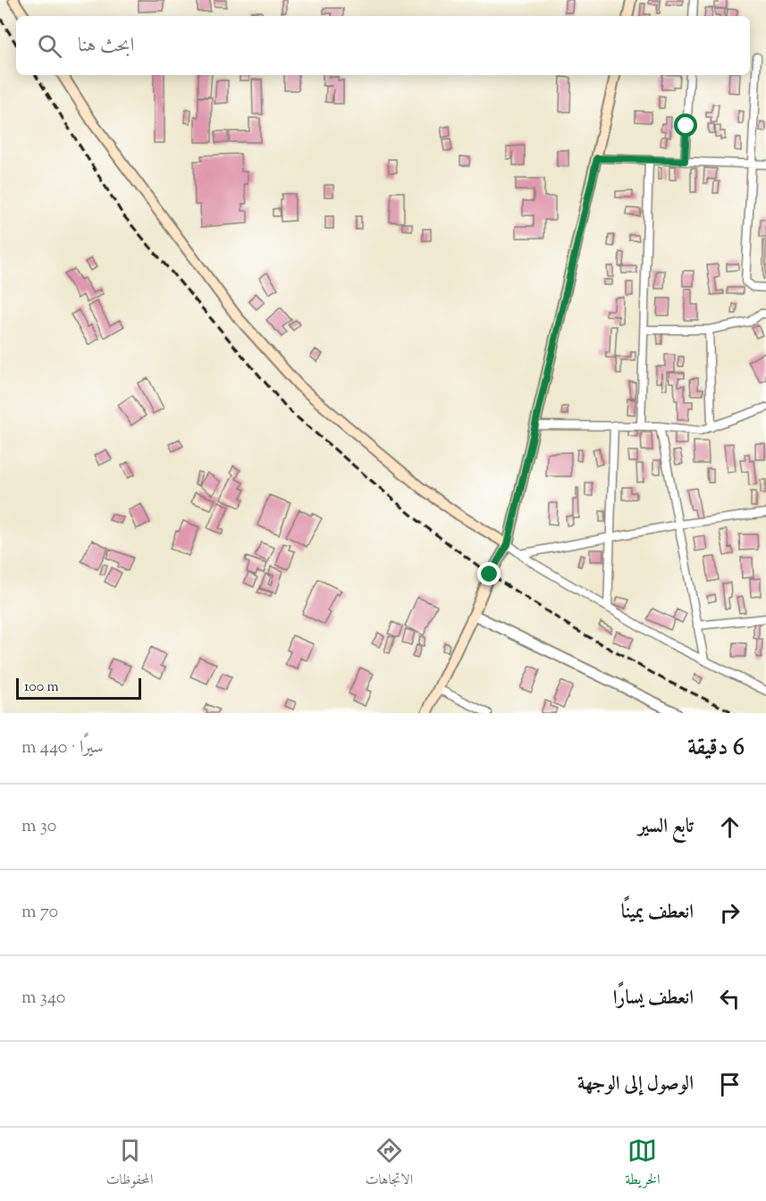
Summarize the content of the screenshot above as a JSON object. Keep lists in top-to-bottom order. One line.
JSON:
{"scale_bar":"100 m","page":{"search":"ابحث هنا","scale":"100 m","heading":["6 دقيقة","سيرًا · 440 m"],"list":[["تابع السير","30 m"],["انعطف يمينًا","70 m"],["انعطف يسارًا","340 m"],"الوصول إلى الوجهة"],"nav":["الخريطة","الاتجاهات","المحفوظات"]}}
